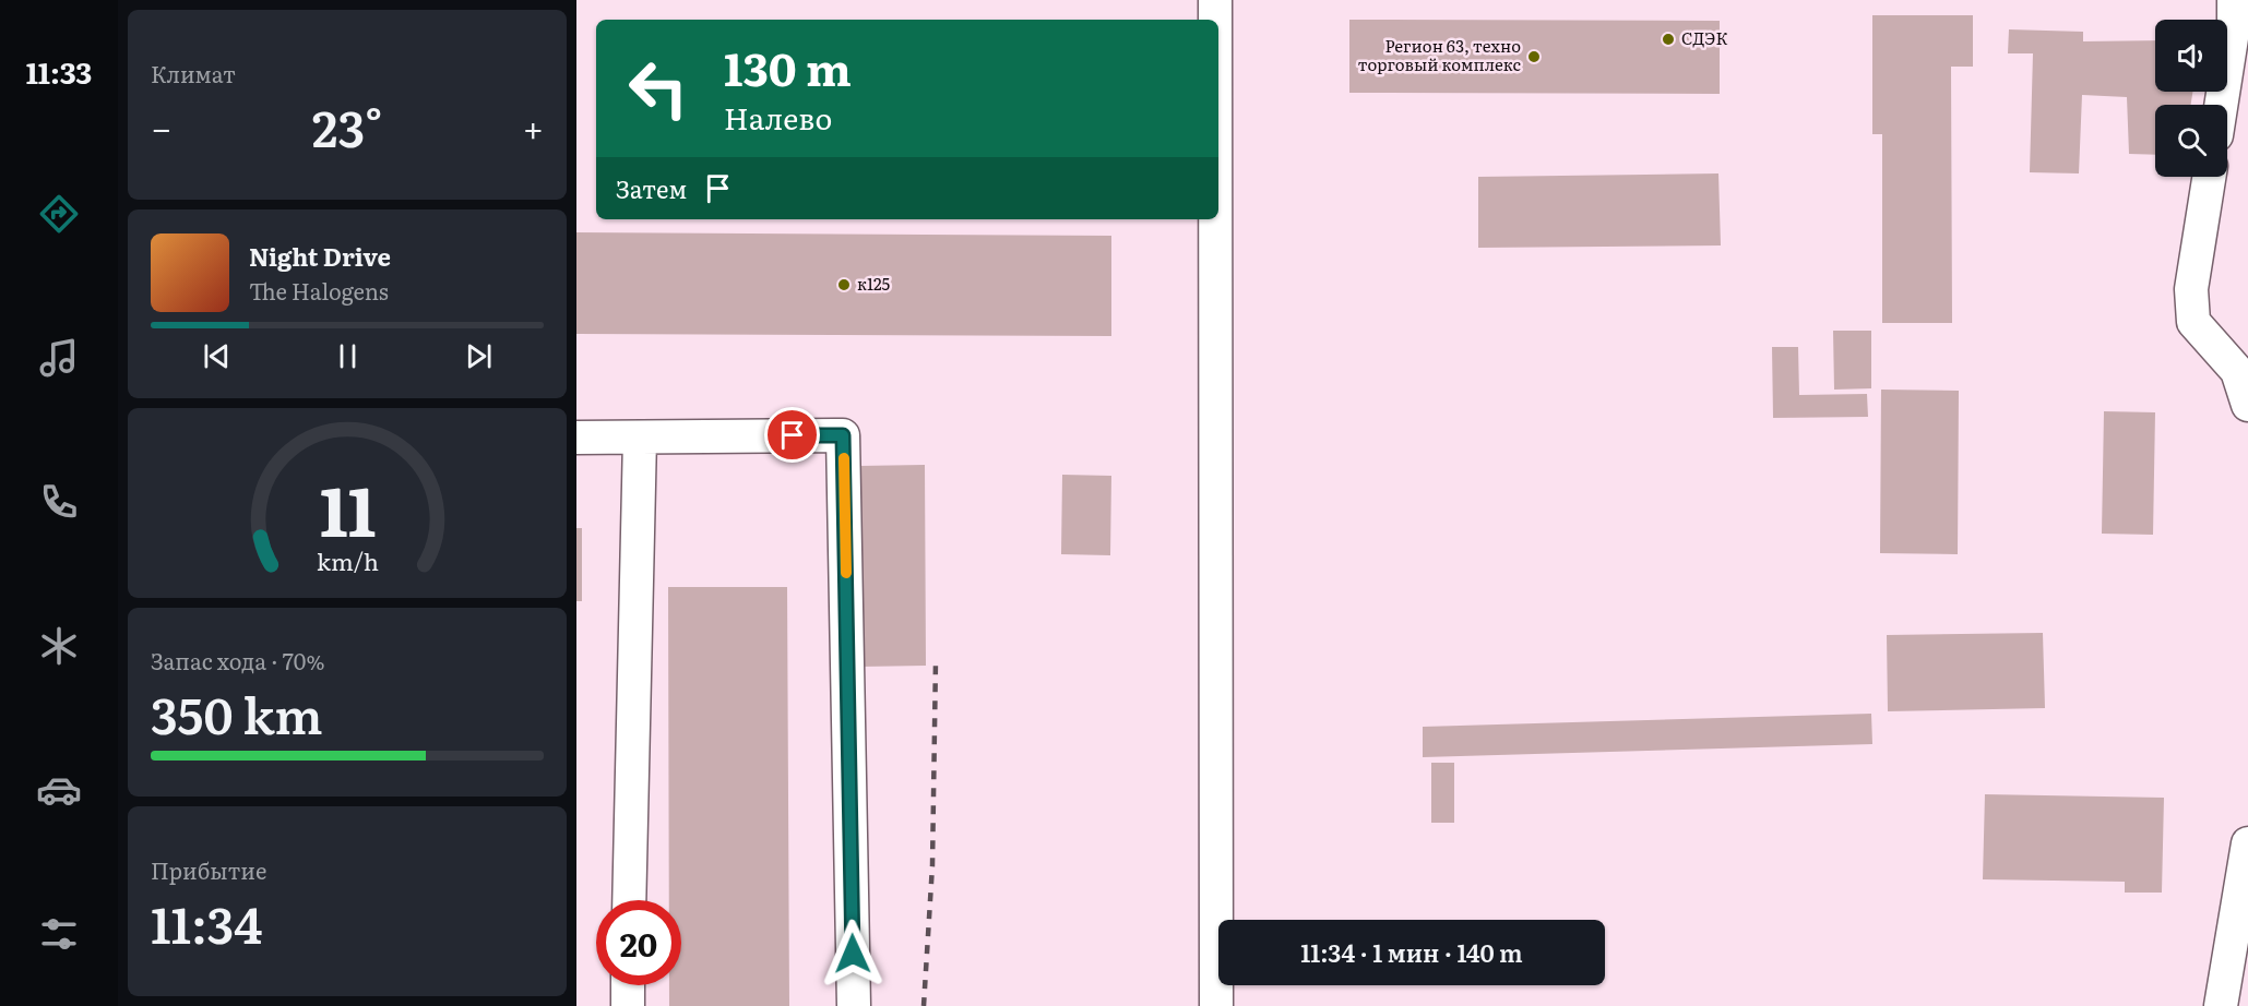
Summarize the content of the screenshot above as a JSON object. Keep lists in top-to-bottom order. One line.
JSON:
{"places":["СДЭК","Регион 63, техно торговый комплекс","к125"],"page":{"tabs":"11:33","tile":["Климат",["Запас хода · 70%","350 km"],["Прибытие","11:34"]],"turn":["130 m","Налево"],"heat":["−","23°","+"],"then":"Затем","song":["Night Drive","The Halogens"],"limit":"20","trip":"11:34 · 1 мин · 140 m","gauge":["11","km/h"]}}
